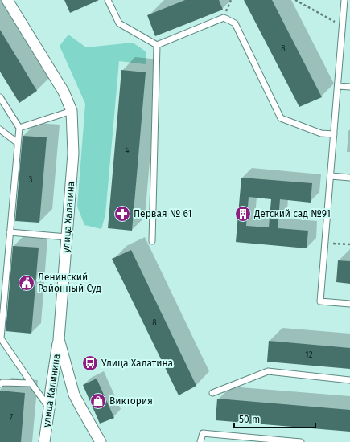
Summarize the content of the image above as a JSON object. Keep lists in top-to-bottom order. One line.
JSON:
{"streets":{"street":["улица Халатина","улица Калинина"]},"crossings":[["улица Халатина","улица Калинина"]],"places":{"pharmacy":["Первая № 61"],"building":["Детский сад №91"],"public building":["Ленинский Районный Суд"],"bus stop":["Улица Халатина"],"shop":["Виктория"]},"house_numbers":["8","4","3","8","12","7"],"scale_bar":"50 m"}
